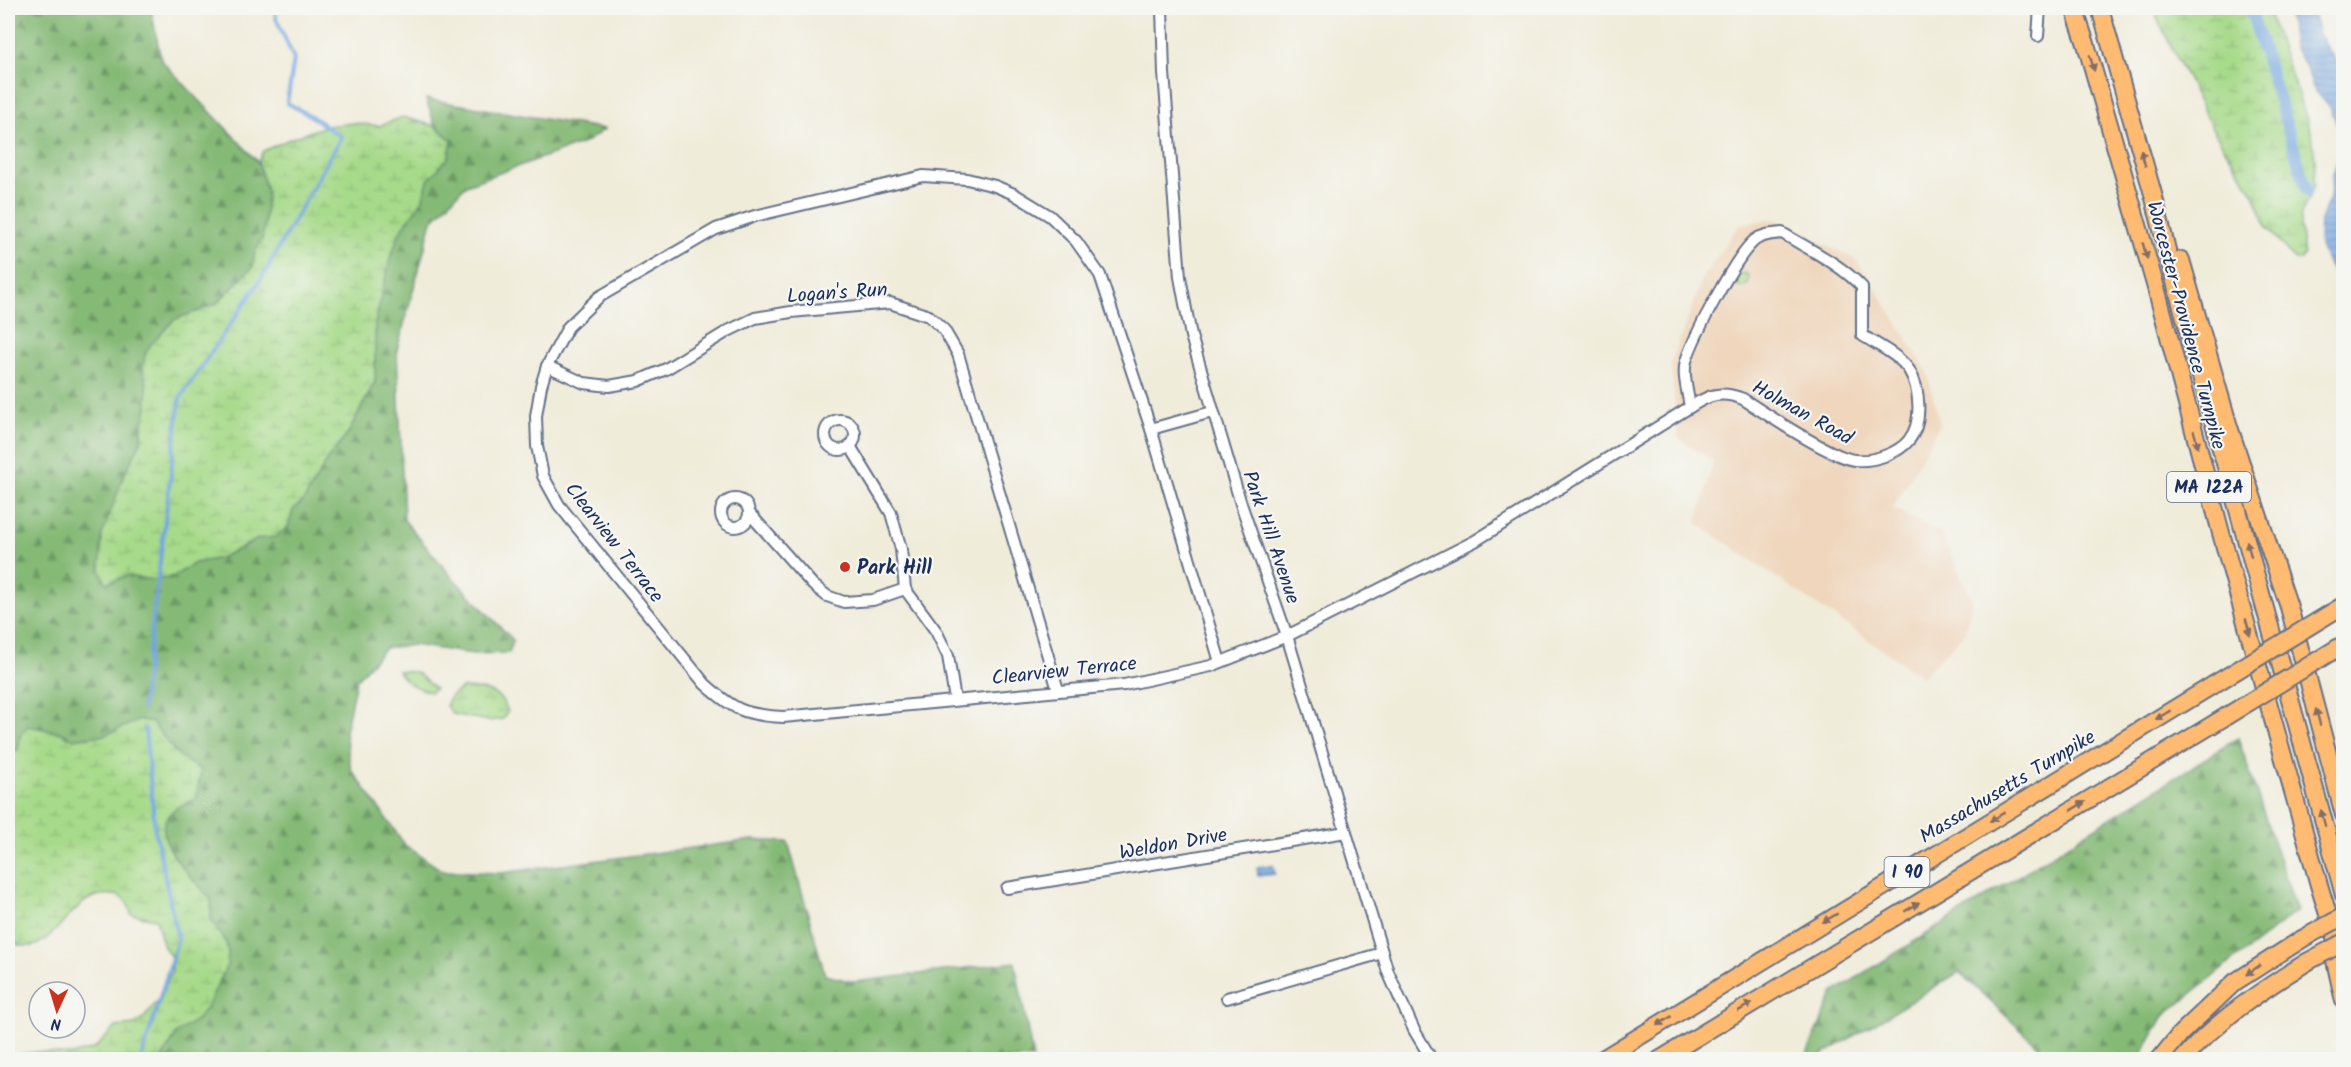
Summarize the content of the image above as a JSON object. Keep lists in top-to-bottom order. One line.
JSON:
{"streets":{"highway":["Worcester-Providence Turnpike","MA 122A","Massachusetts Turnpike","I 90"],"street":["Logan's Run","Holman Road","Park Hill Avenue","Clearview Terrace","Weldon Drive"]},"crossings":[["Logan's Run","Clearview Terrace"],["Holman Road","Park Hill Avenue"],["Holman Road","Clearview Terrace"],["Park Hill Avenue","Clearview Terrace"],["Park Hill Avenue","Weldon Drive"]],"places":["Park Hill"],"north":"bottom"}
